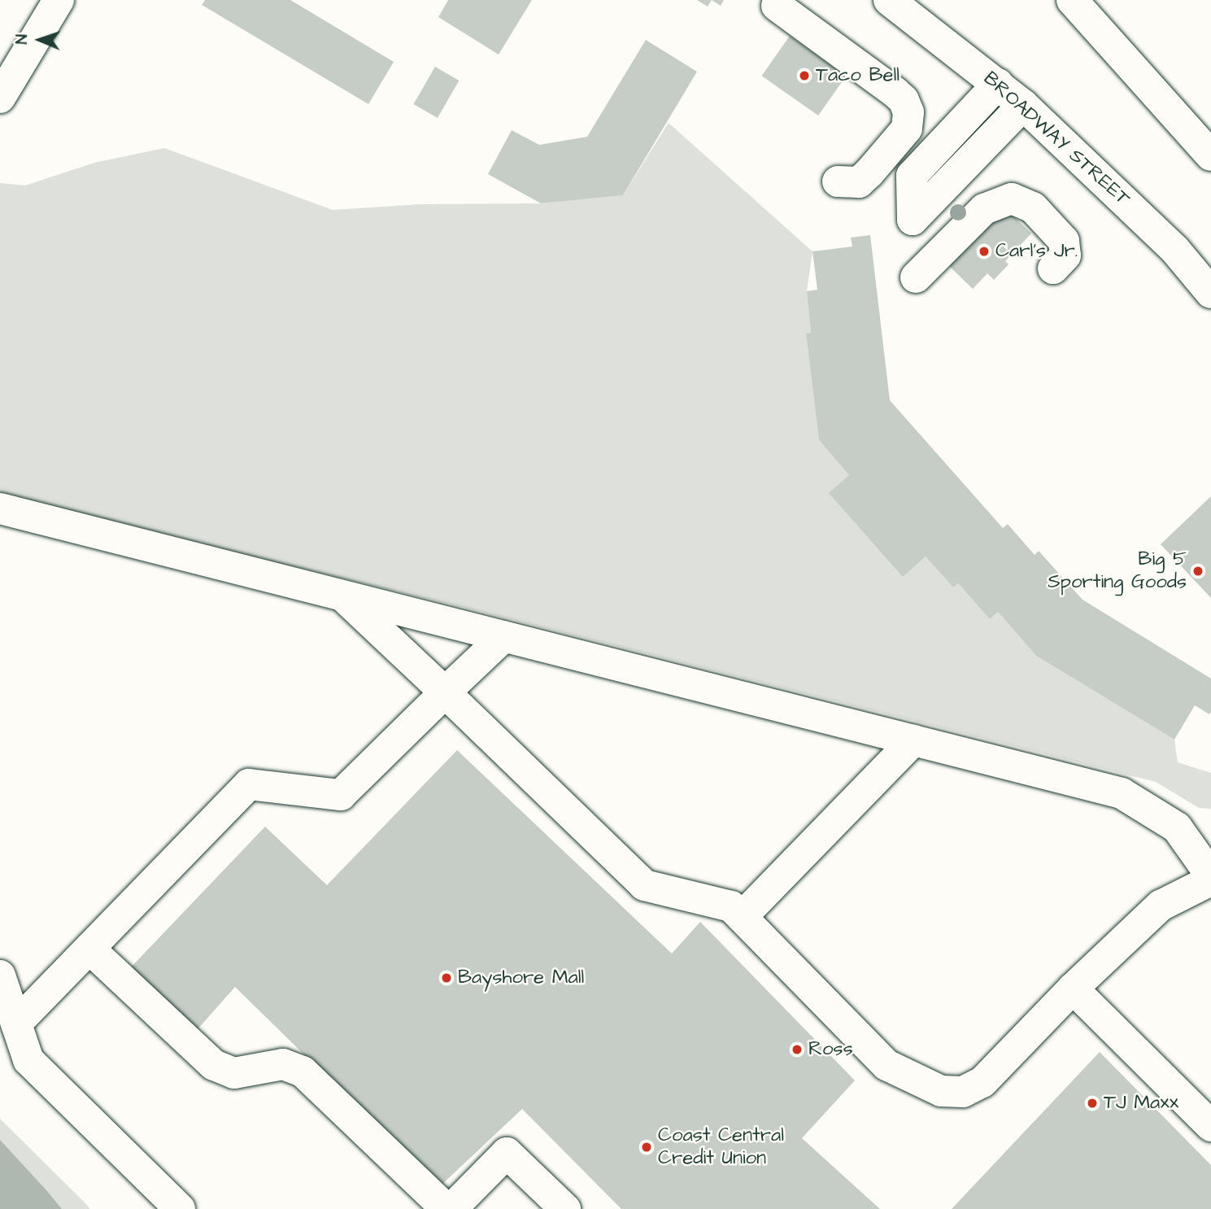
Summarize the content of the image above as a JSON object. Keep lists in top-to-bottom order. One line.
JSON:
{"streets":{"main road":["BROADWAY STREET"]},"places":["Taco Bell","Carl's Jr.","Big 5 Sporting Goods","Bayshore Mall","Ross","TJ Maxx","Coast Central Credit Union"],"north":"left"}
